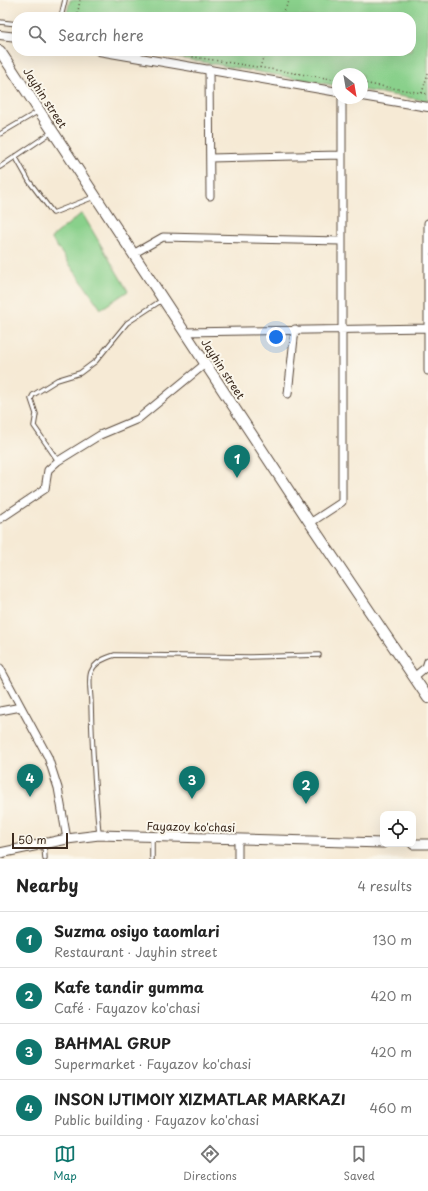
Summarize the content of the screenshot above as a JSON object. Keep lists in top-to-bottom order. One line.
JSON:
{"streets":{"main road":["Jayhin street","Fayazov ko'chasi"]},"scale_bar":"50 m","north":"bottom right","page":{"search":"Search here","pins":["1","4","3","2"],"scale":"50 m","heading":["Nearby","4 results"],"list":[{"mark":"1","name":"Suzma osiyo taomlari","note":"Restaurant · Jayhin street","value":"130 m"},{"mark":"2","name":"Kafe tandir gumma","note":"Café · Fayazov ko'chasi","value":"420 m"},{"mark":"3","name":"BAHMAL GRUP","note":"Supermarket · Fayazov ko'chasi","value":"420 m"},{"mark":"4","name":"INSON IJTIMOIY XIZMATLAR MARKAZI","note":"Public building · Fayazov ko'chasi","value":"460 m"}],"nav":["Map","Directions","Saved"]}}
